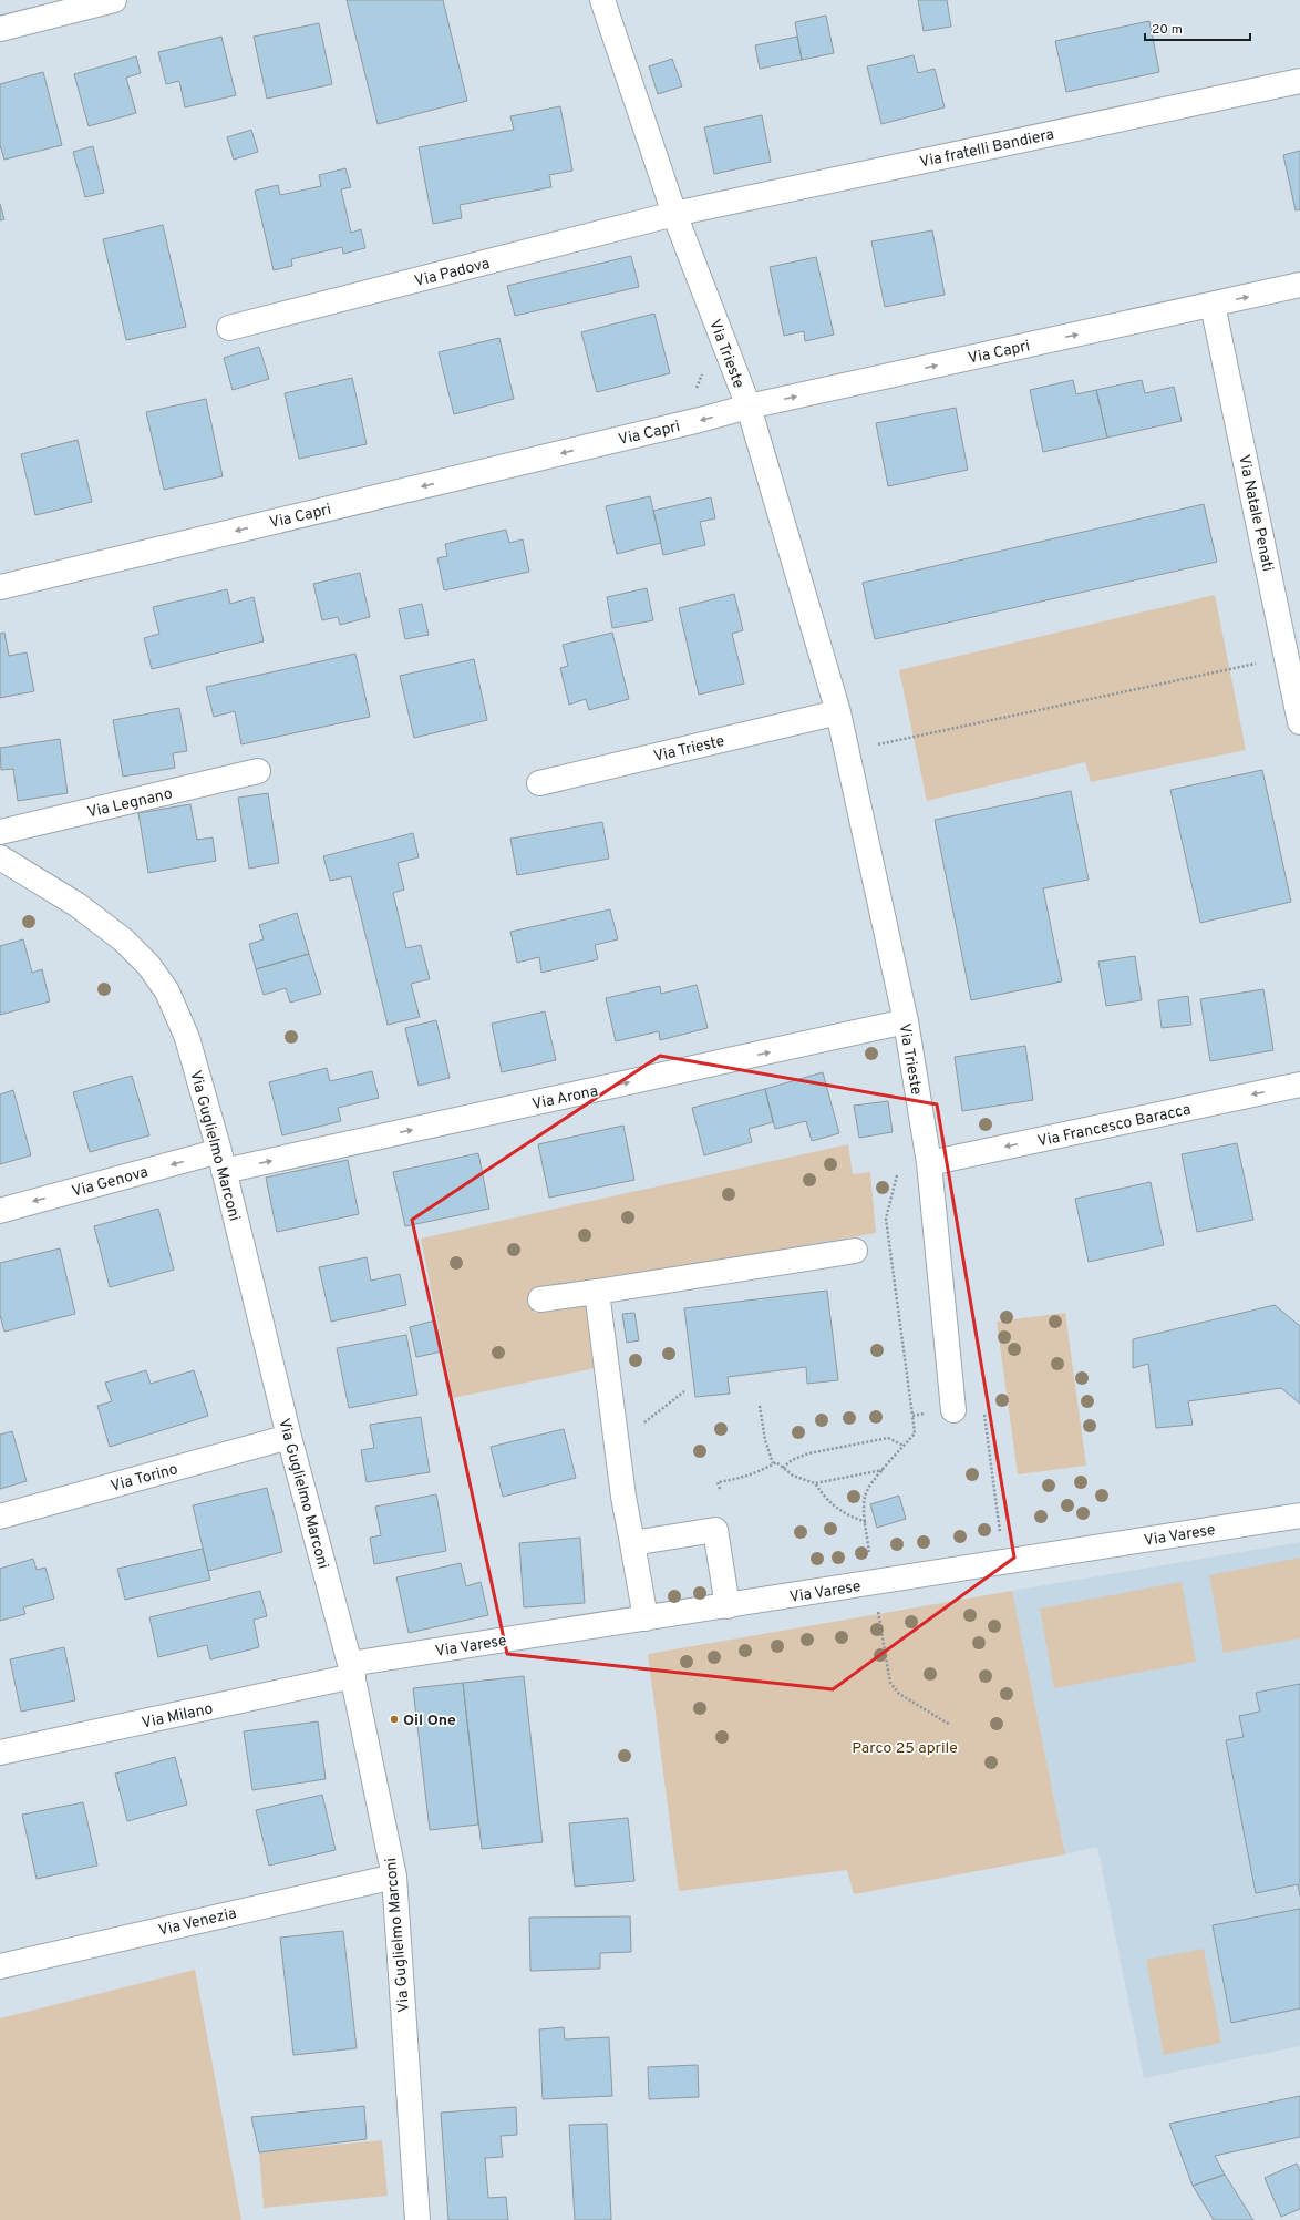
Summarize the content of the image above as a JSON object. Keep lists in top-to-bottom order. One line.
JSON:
{"streets":{"street":["Via fratelli Bandiera","Via Padova","Via Capri","Via Trieste","Via Natale Penati","Via Legnano","Via Arona","Via Francesco Baracca","Via Guglielmo Marconi","Via Genova","Via Torino","Via Varese","Via Milano","Via Venezia"]},"crossings":[["Via fratelli Bandiera","Via Padova"],["Via fratelli Bandiera","Via Trieste"],["Via Padova","Via Trieste"],["Via Capri","Via Trieste"],["Via Capri","Via Natale Penati"],["Via Trieste","Via Arona"],["Via Trieste","Via Francesco Baracca"],["Via Arona","Via Guglielmo Marconi"],["Via Arona","Via Genova"],["Via Guglielmo Marconi","Via Genova"],["Via Guglielmo Marconi","Via Torino"],["Via Guglielmo Marconi","Via Varese"],["Via Guglielmo Marconi","Via Milano"],["Via Guglielmo Marconi","Via Venezia"],["Via Varese","Via Milano"]],"one_way":["Via Francesco Baracca","Via Genova"],"parks":["Parco 25 aprile"],"places":["Oil One"],"scale_bar":"20 m"}
